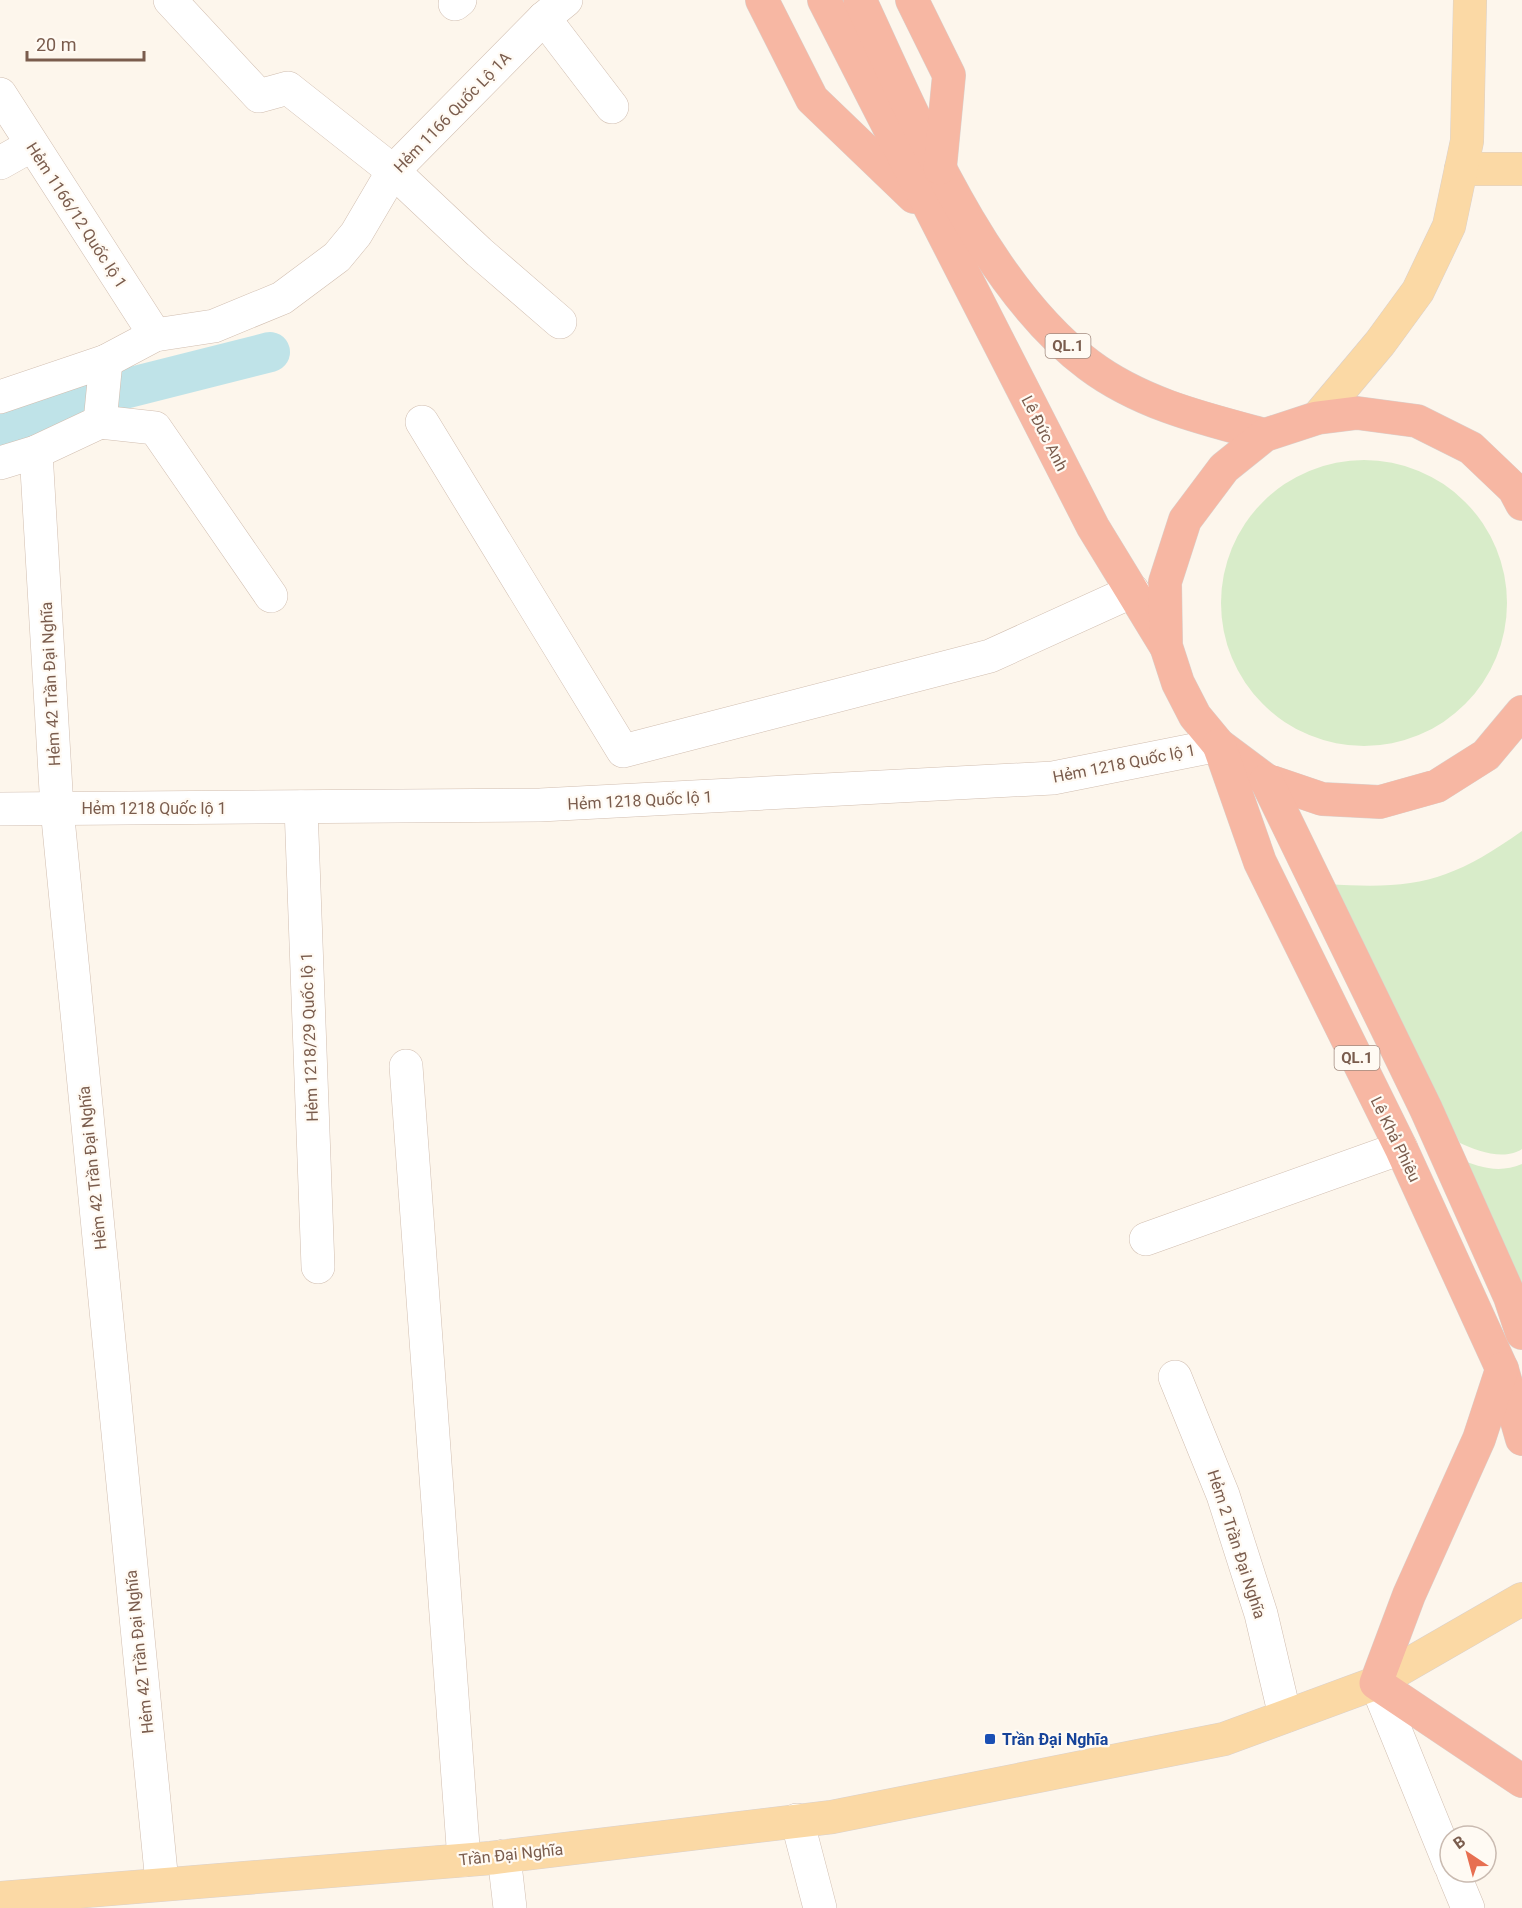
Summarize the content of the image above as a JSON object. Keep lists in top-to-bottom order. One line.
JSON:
{"streets":{"highway":["QL.1","Lê Đức Anh","Lê Khả Phiêu"],"main road":["Trần Đại Nghĩa"],"street":["Hẻm 1166 Quốc Lộ 1A","Hẻm 1166/12 Quốc lộ 1","Hẻm 42 Trần Đại Nghĩa","Hẻm 1218 Quốc lộ 1","Hẻm 1218/29 Quốc lộ 1","Hẻm 2 Trần Đại Nghĩa"]},"crossings":[["Hẻm 1166 Quốc Lộ 1A","Hẻm 1166/12 Quốc lộ 1"],["QL.1","Lê Đức Anh"],["QL.1","Hẻm 1218 Quốc lộ 1"],["QL.1","Lê Khả Phiêu"],["Hẻm 42 Trần Đại Nghĩa","Hẻm 1218 Quốc lộ 1"],["Hẻm 42 Trần Đại Nghĩa","Trần Đại Nghĩa"],["Hẻm 1218 Quốc lộ 1","Hẻm 1218/29 Quốc lộ 1"],["Hẻm 1218 Quốc lộ 1","Lê Khả Phiêu"],["Hẻm 2 Trần Đại Nghĩa","Trần Đại Nghĩa"]],"places":{"transit":["Trần Đại Nghĩa"]},"scale_bar":"20 m","north":"top left"}
